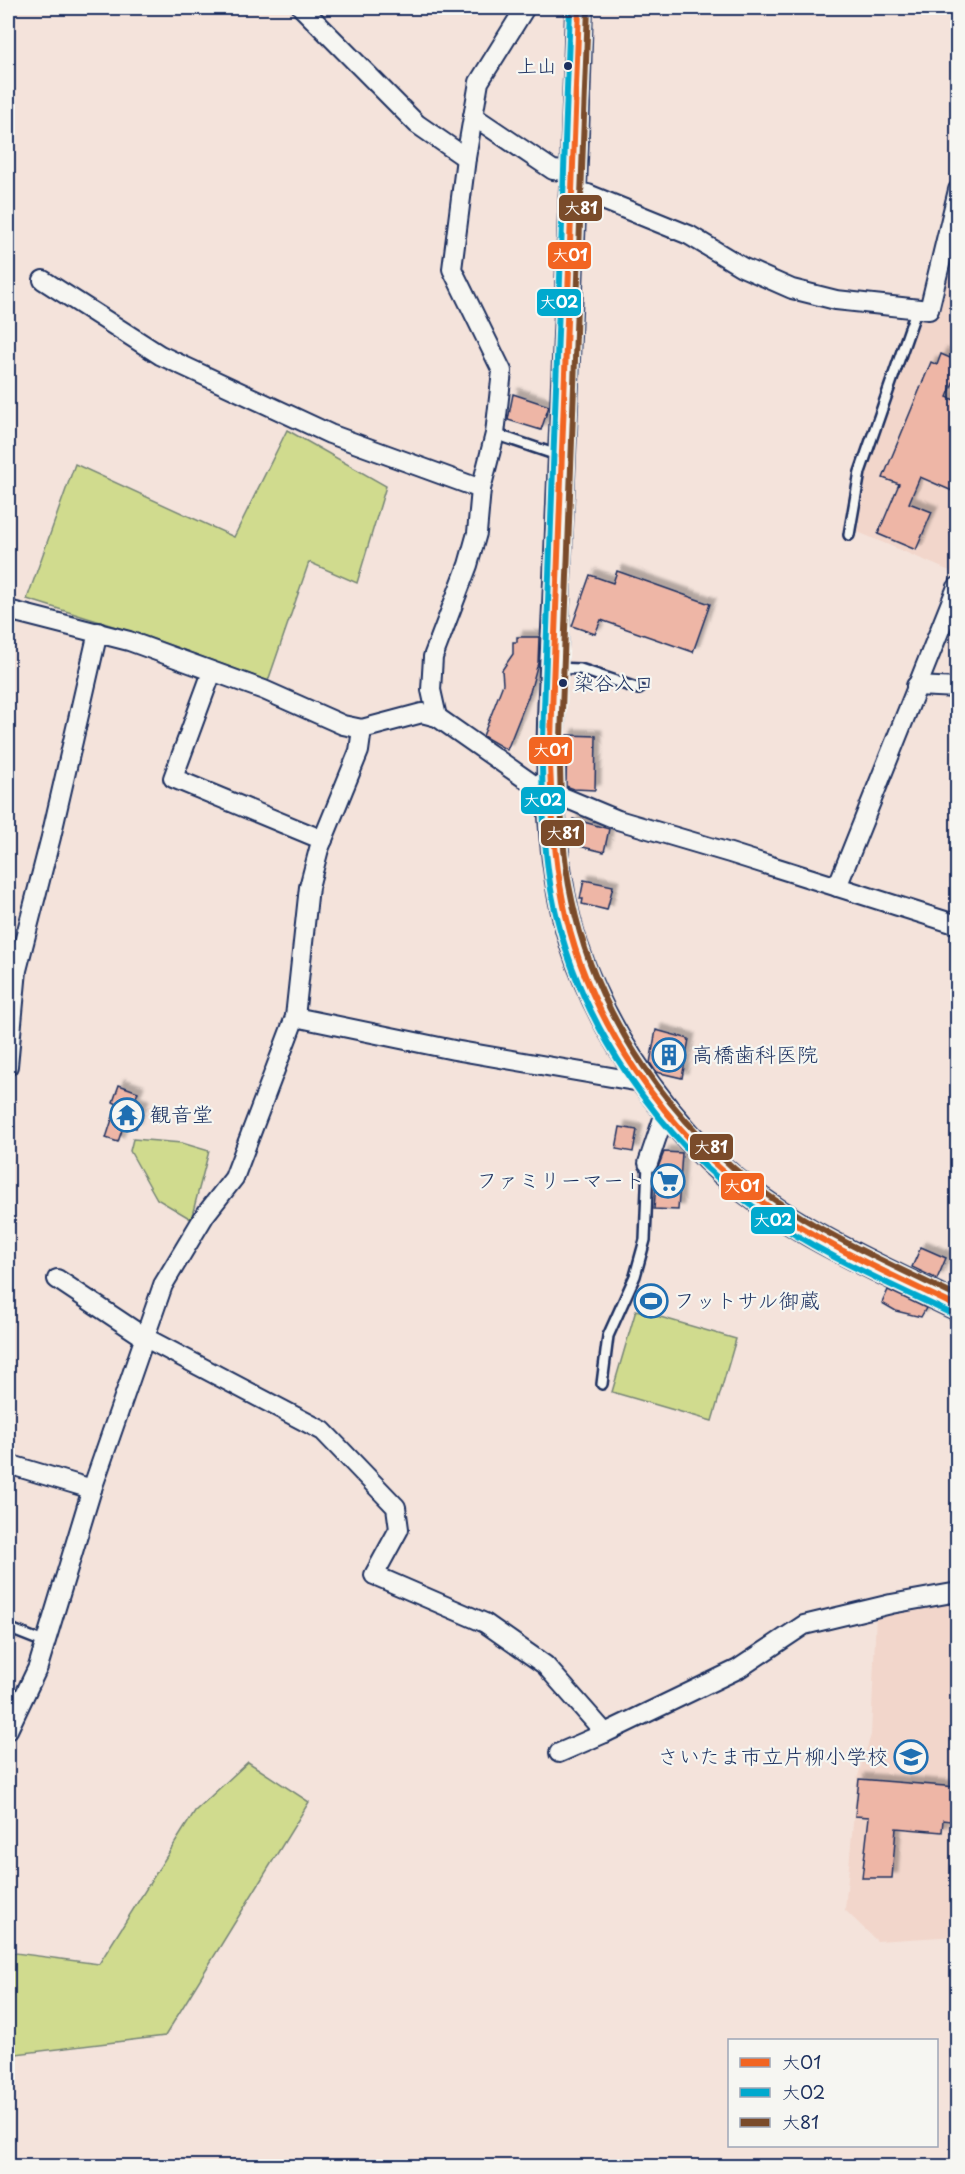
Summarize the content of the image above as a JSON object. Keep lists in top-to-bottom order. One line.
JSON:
{"places":{"other":["上山","染谷入口"],"building":["高橋歯科医院"],"temple":["観音堂"],"supermarket":["ファミリーマート"],"sports":["フットサル御蔵"],"school or university":["さいたま市立片柳小学校"]},"lines":["transit line 大01","transit line 大02","transit line 大81"],"legend":["大01","大02","大81"]}
